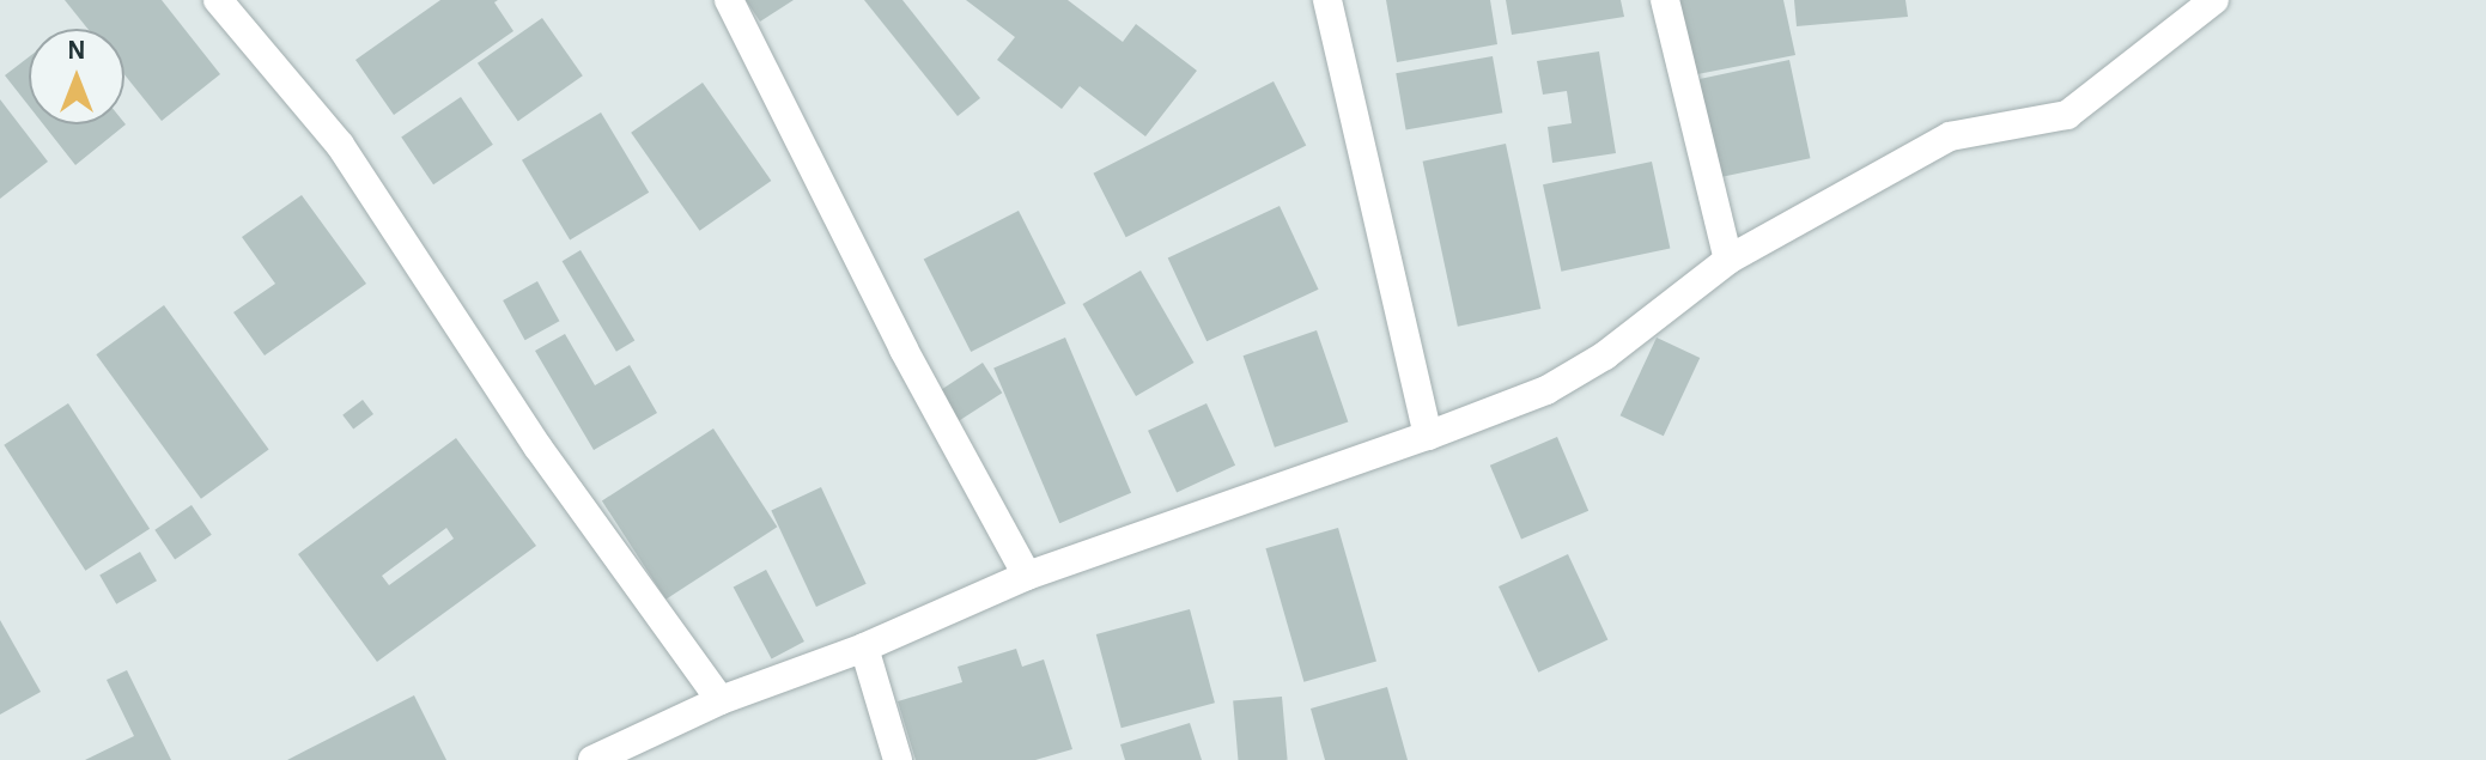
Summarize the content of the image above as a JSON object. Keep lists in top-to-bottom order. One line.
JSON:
{"north":"top"}
